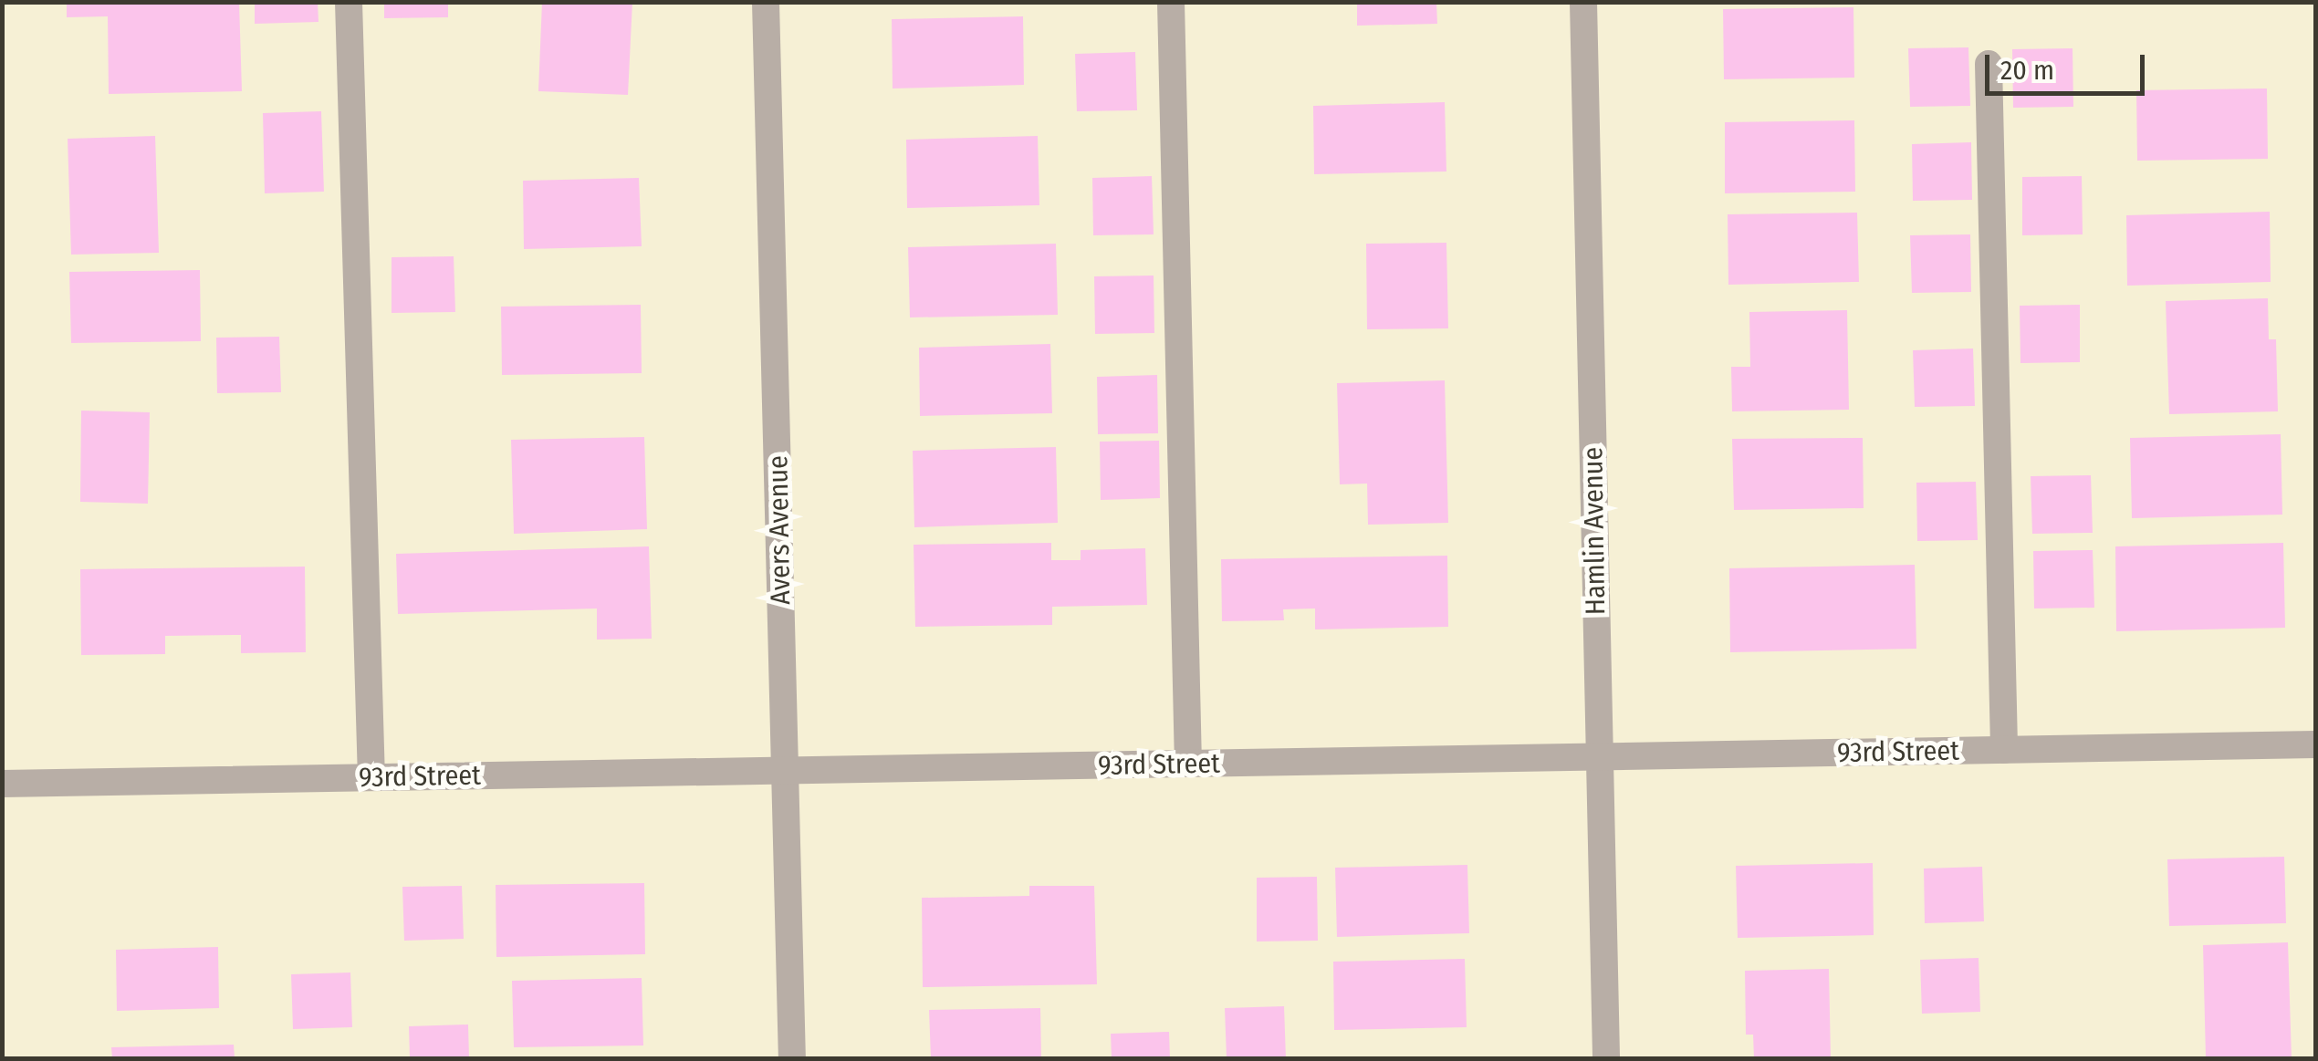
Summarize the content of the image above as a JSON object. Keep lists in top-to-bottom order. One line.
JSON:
{"streets":{"street":["Avers Avenue","Hamlin Avenue","93rd Street"]},"crossings":[["Avers Avenue","93rd Street"],["Hamlin Avenue","93rd Street"]],"scale_bar":"20 m"}
